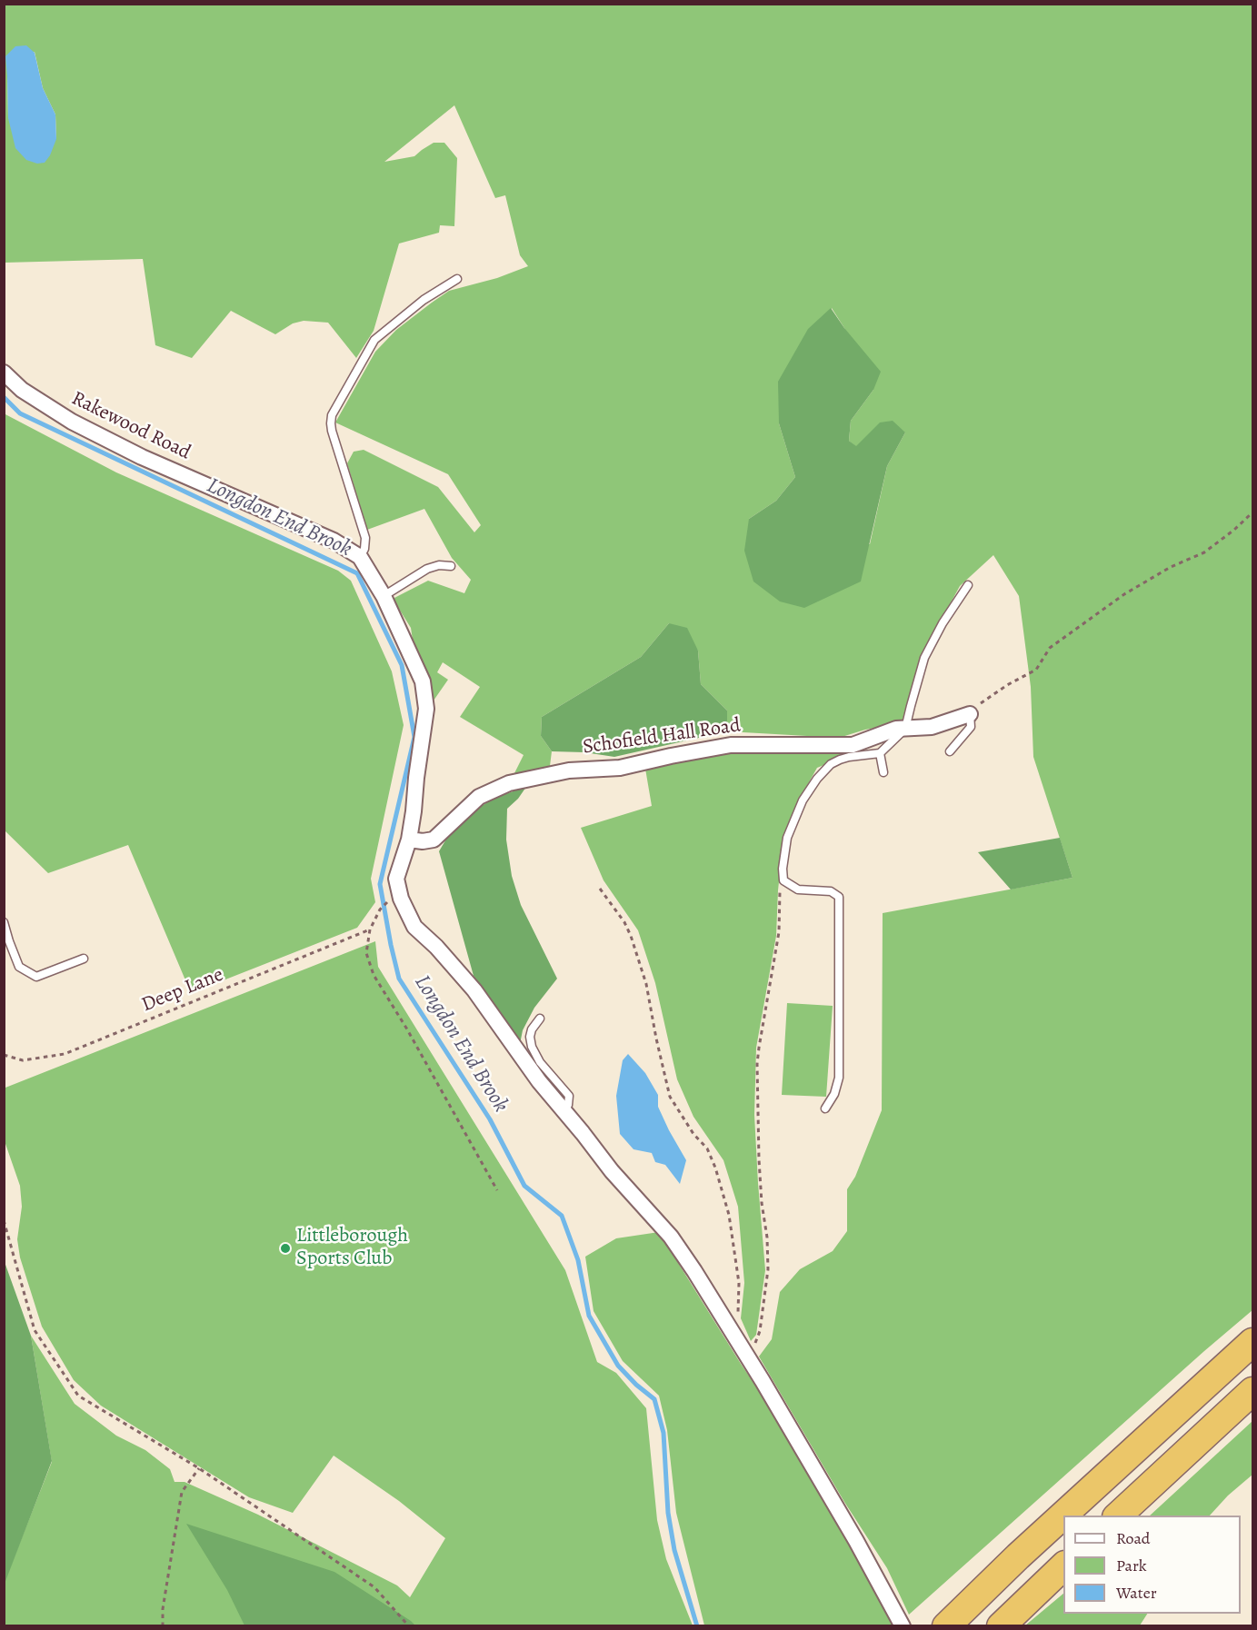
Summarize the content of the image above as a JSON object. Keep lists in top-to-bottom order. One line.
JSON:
{"streets":{"street":["Rakewood Road","Schofield Hall Road"],"path":["Deep Lane"]},"crossings":[["Rakewood Road","Schofield Hall Road"]],"water":["Longdon End Brook"],"places":["Littleborough Sports Club"],"legend":["Road","Park","Water"]}
